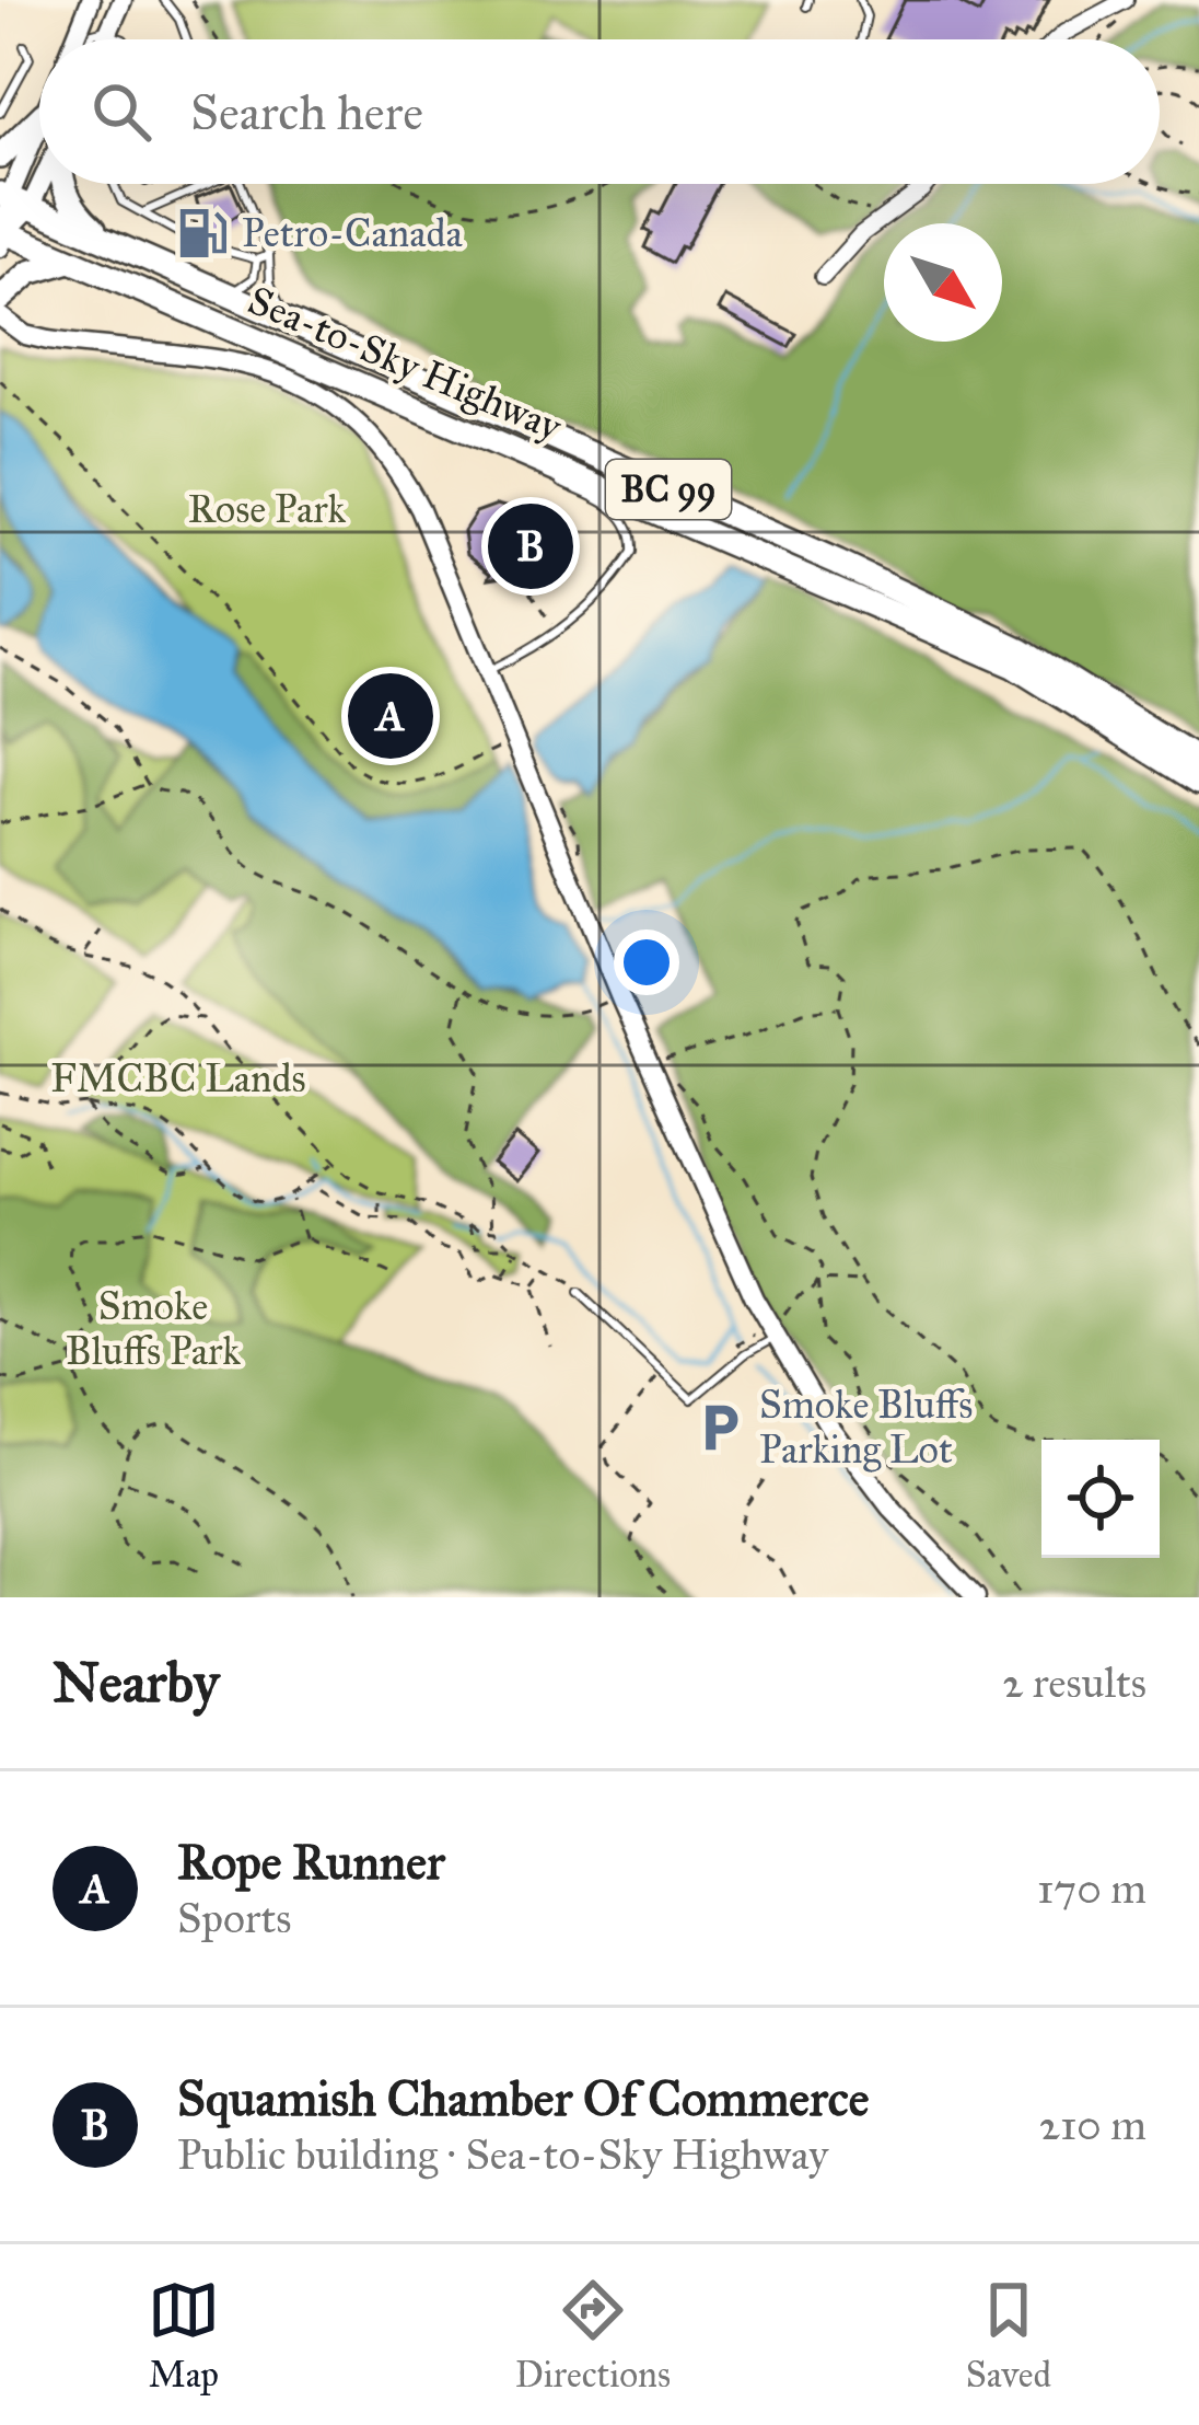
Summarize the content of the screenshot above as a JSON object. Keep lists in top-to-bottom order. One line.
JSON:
{"streets":{"highway":["Sea-to-Sky Highway","BC 99"]},"parks":["Rose Park","FMCBC Lands","Smoke Bluffs Park"],"places":{"fuel station":["Petro-Canada"],"parking":["Smoke Bluffs Parking Lot"]},"north":"bottom right","page":{"search":"Search here","pins":["B","A"],"heading":["Nearby","2 results"],"list":[{"mark":"A","name":"Rope Runner","note":"Sports","value":"170 m"},{"mark":"B","name":"Squamish Chamber Of Commerce","note":"Public building · Sea-to-Sky Highway","value":"210 m"}],"nav":["Map","Directions","Saved"]}}
